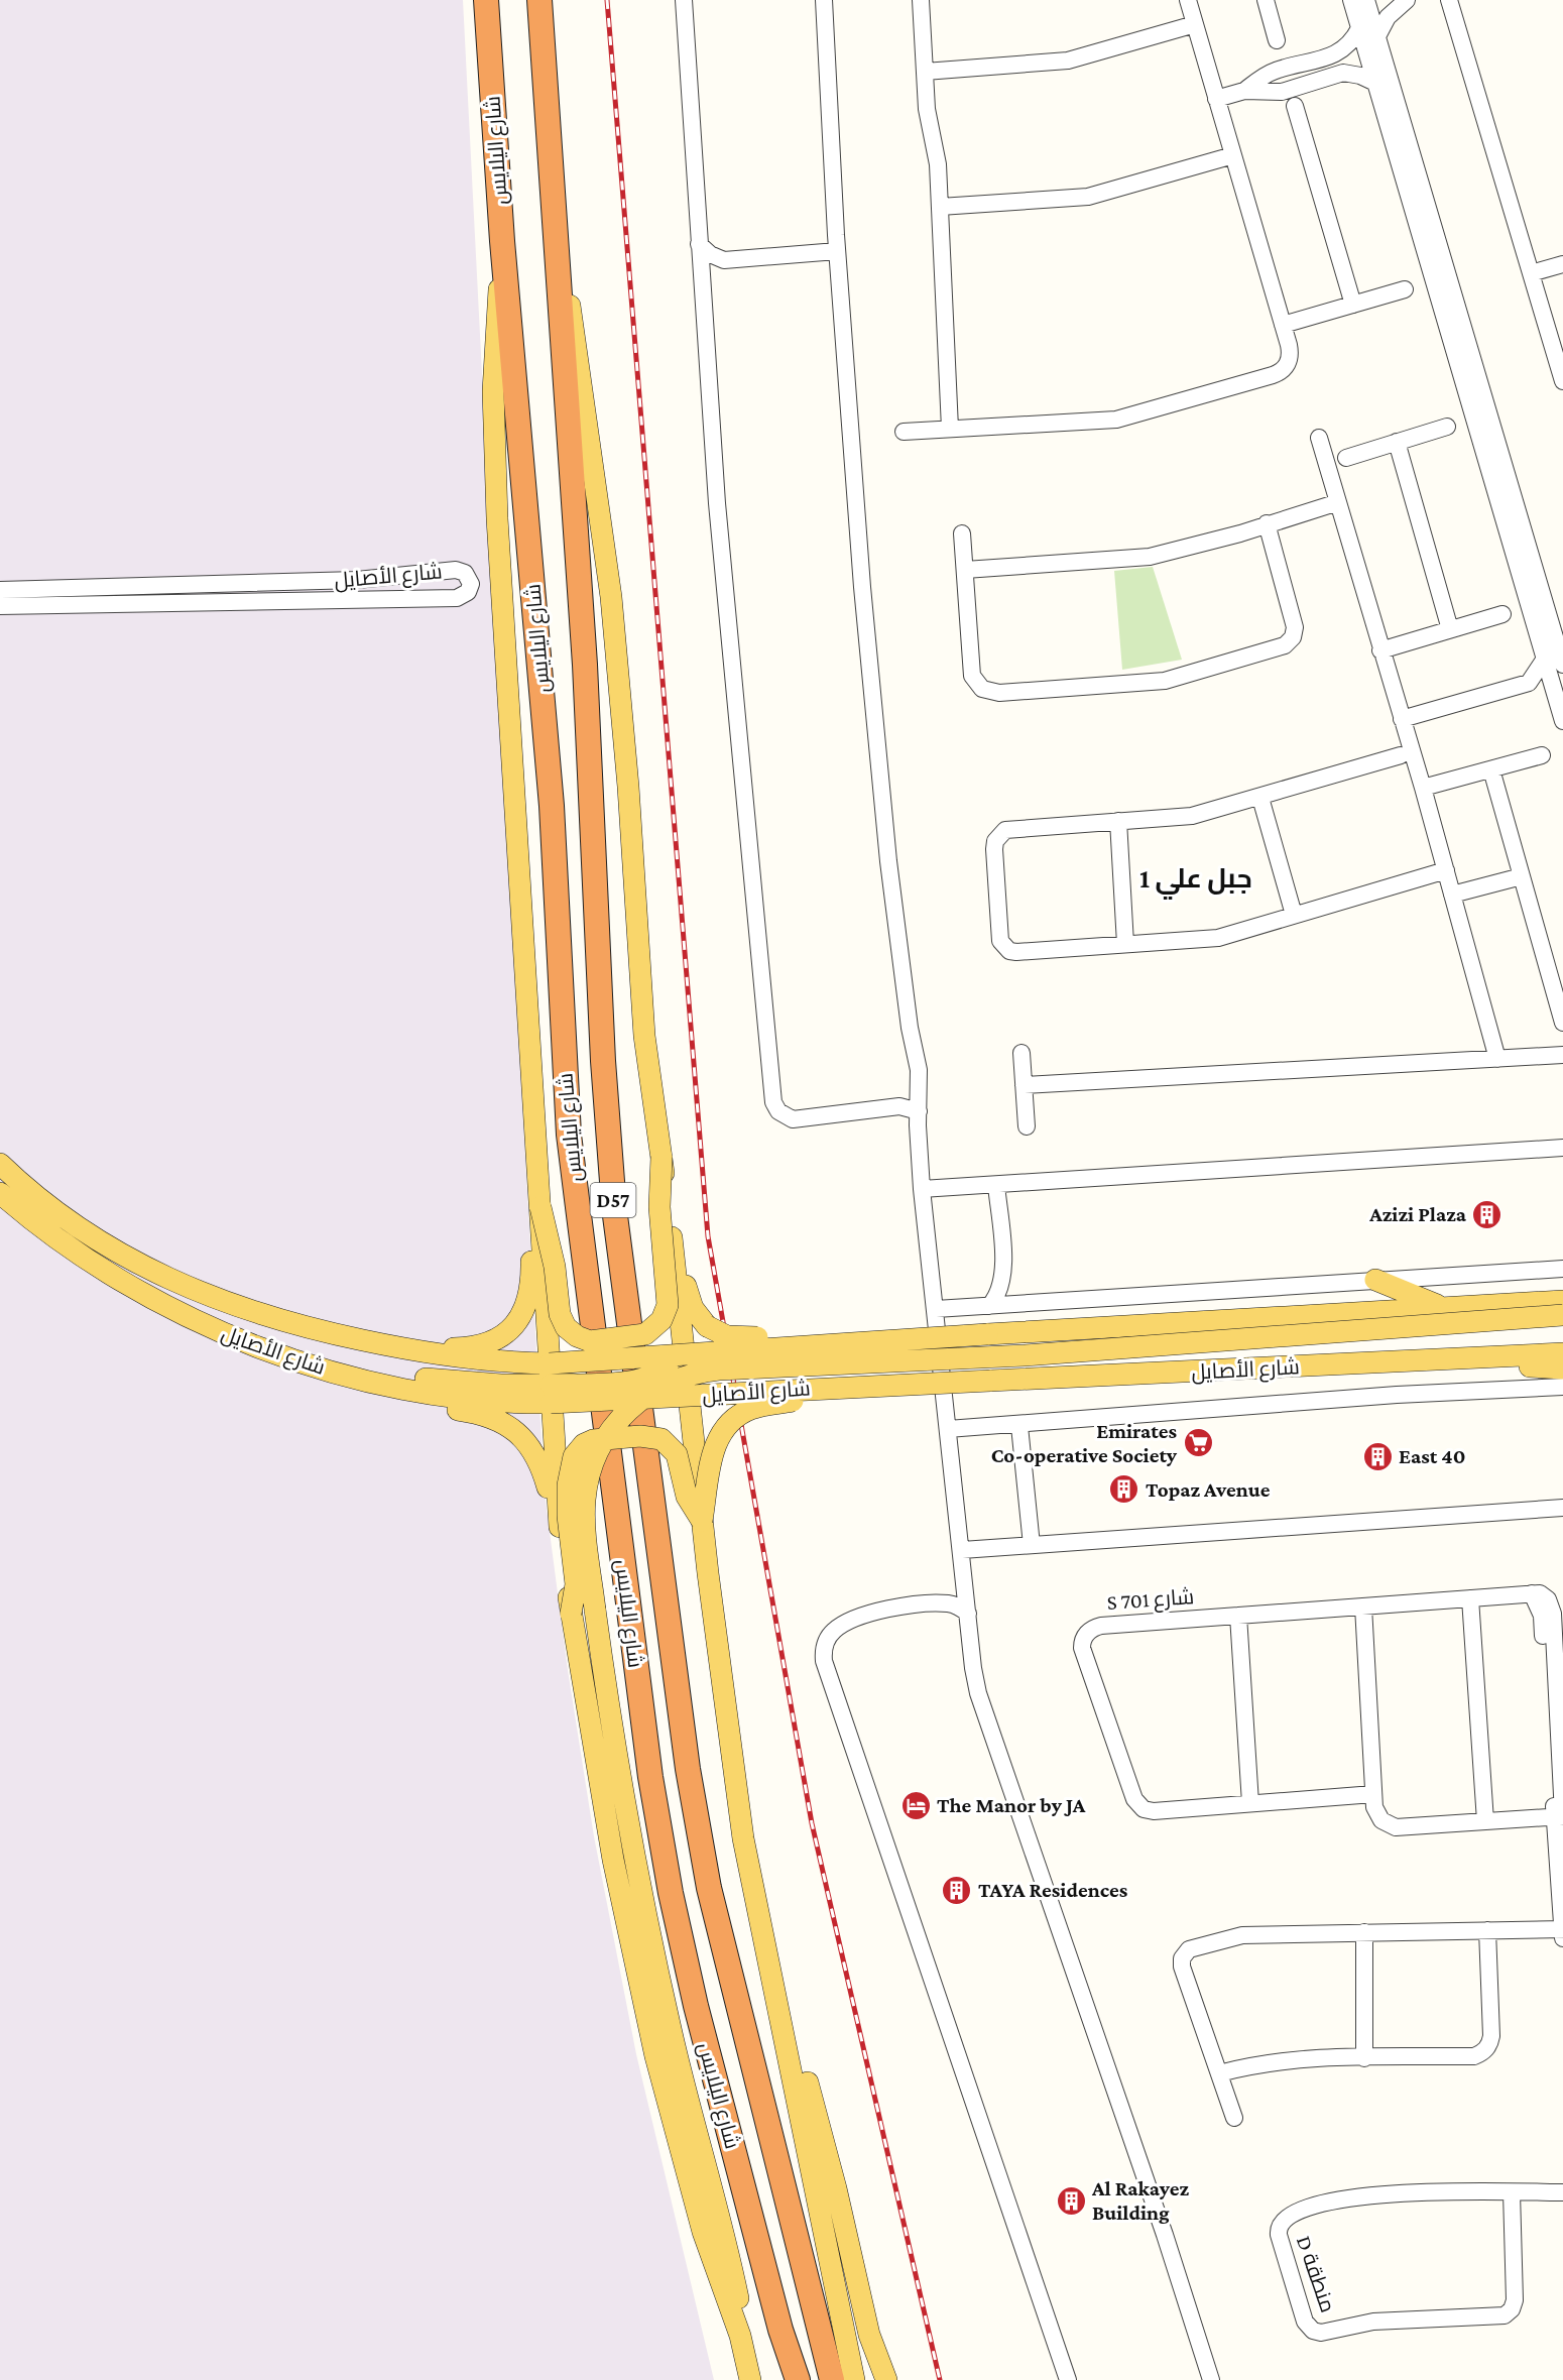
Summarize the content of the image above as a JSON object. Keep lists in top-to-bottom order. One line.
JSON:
{"streets":{"highway":["شارع اليلايس","D57"],"main road":["شارع الأصايل"],"street":["S 701 شارع","D منطقة"]},"districts":["جبل علي 1"],"places":{"building":["Azizi Plaza","East 40","Topaz Avenue","TAYA Residences","Al Rakayez Building"],"supermarket":["Emirates Co-operative Society"],"hotel":["The Manor by JA"]}}
